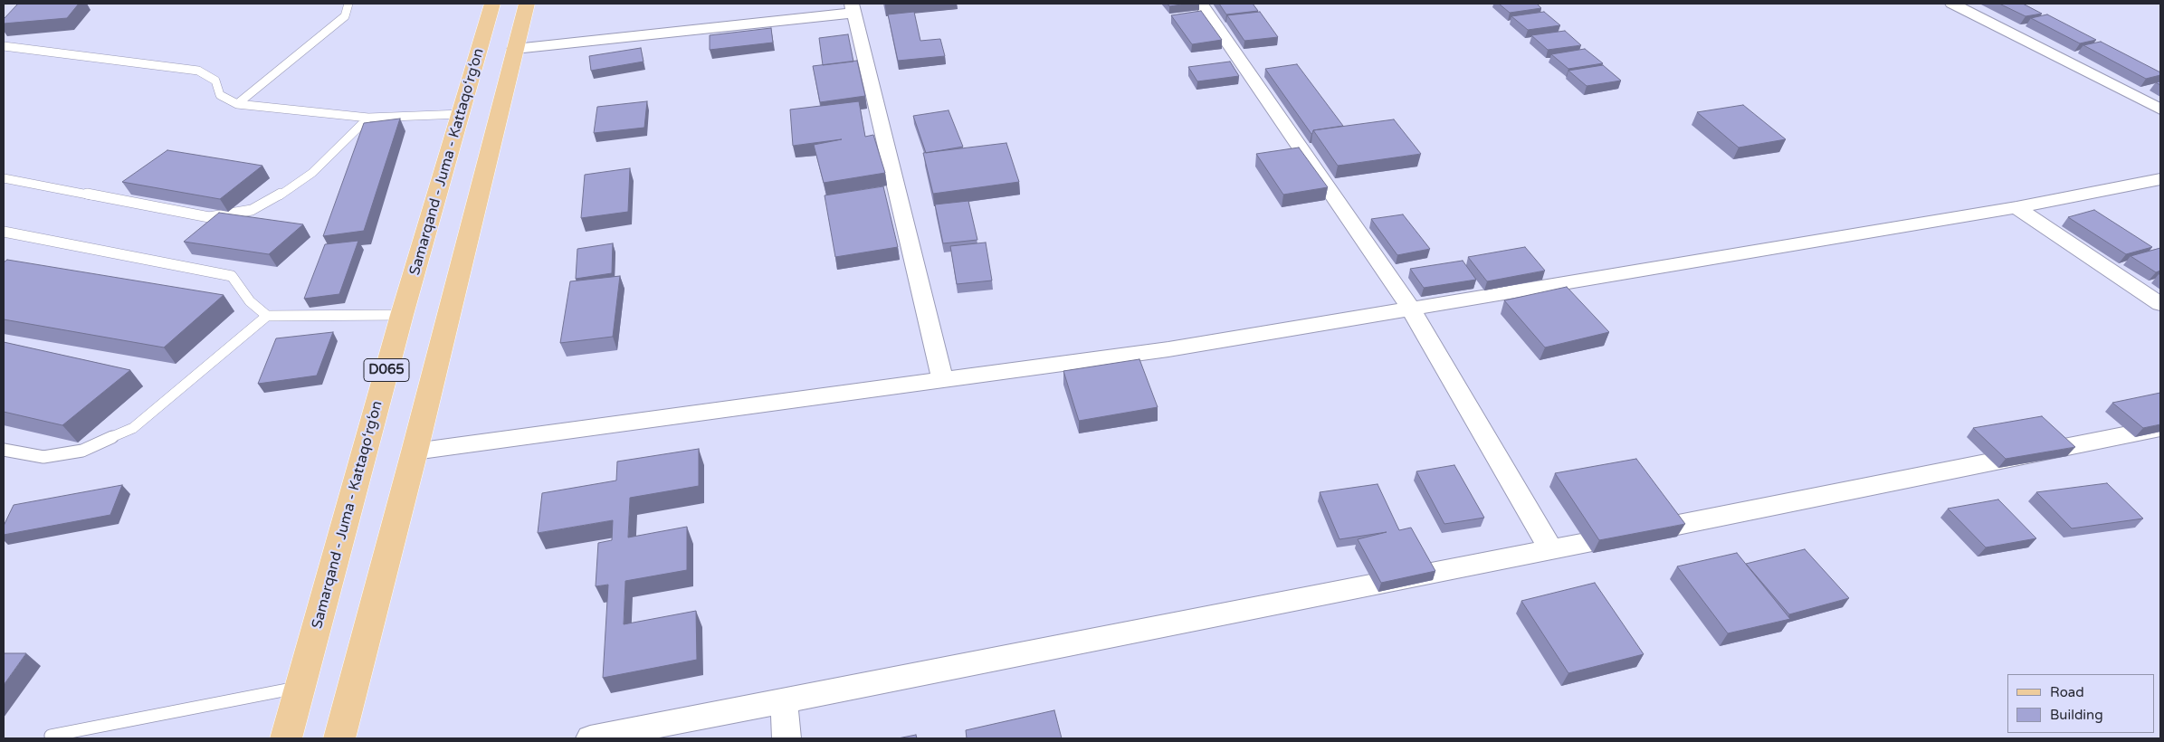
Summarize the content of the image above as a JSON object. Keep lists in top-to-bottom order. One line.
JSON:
{"streets":{"main road":["Samarqand - Juma - Kattaqo‘rg‘on","D065"]},"legend":["Road","Building"]}
